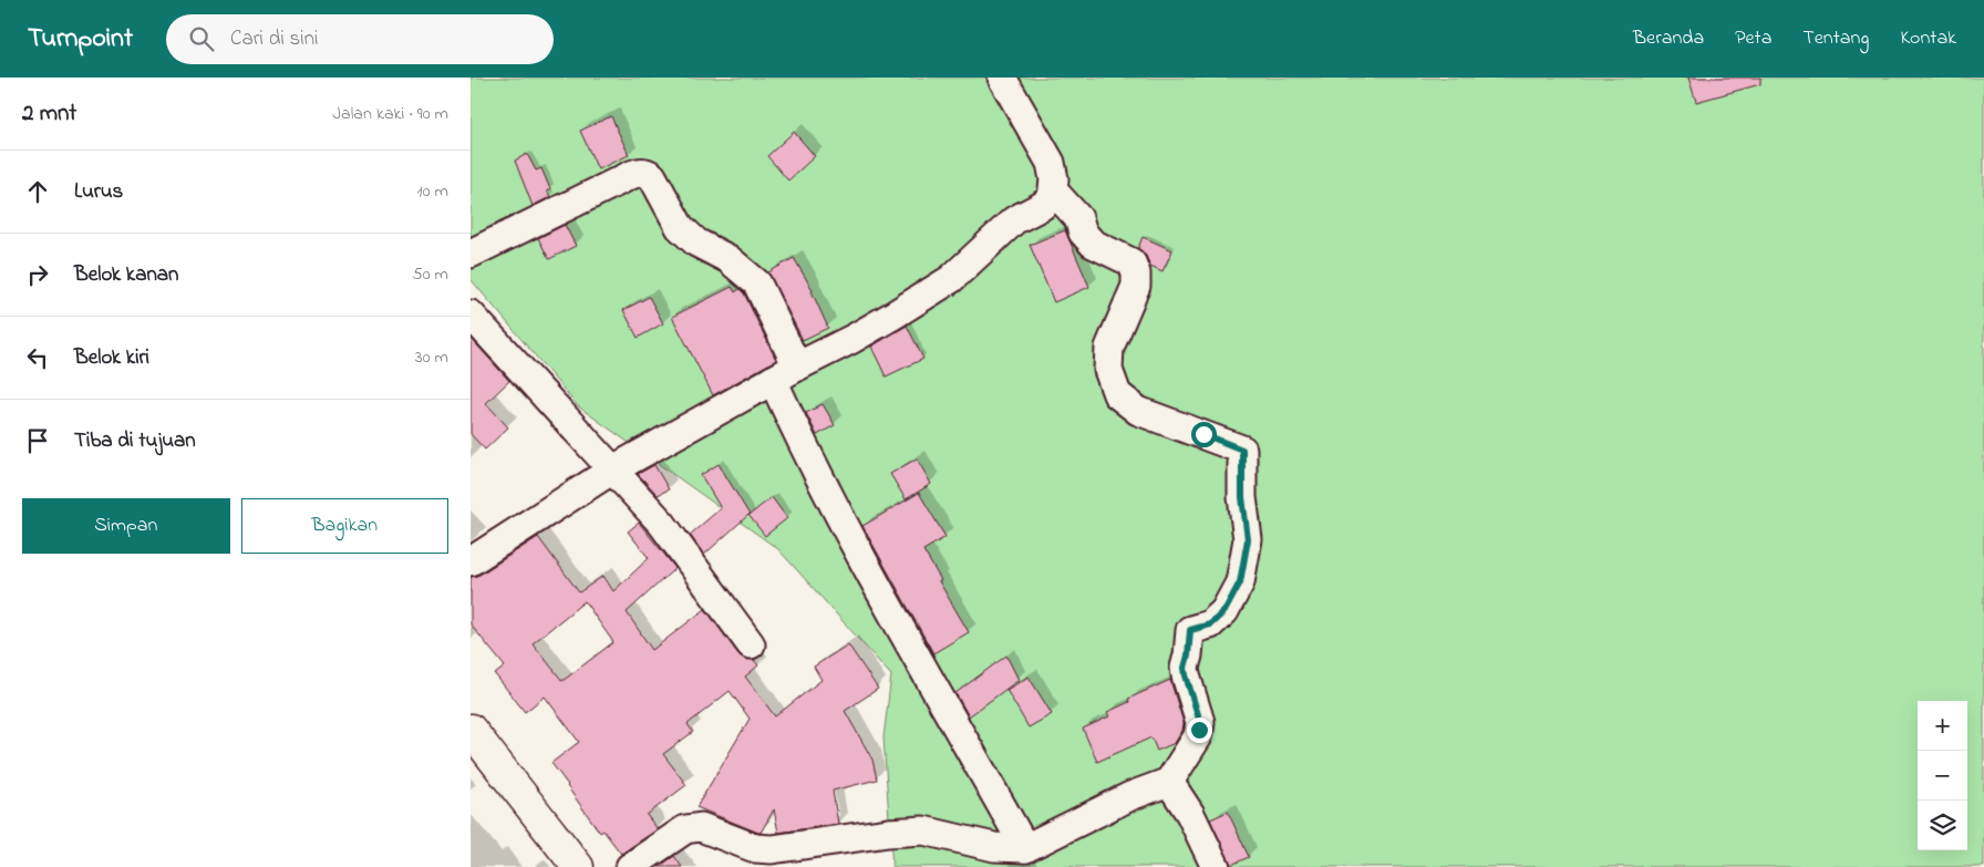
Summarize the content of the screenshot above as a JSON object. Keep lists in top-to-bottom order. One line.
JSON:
{"page":{"header":"Turnpoint","search":"Cari di sini","nav":["Beranda","Peta","Tentang","Kontak"],"heading":["2 mnt","Jalan kaki · 90 m"],"list":[["Lurus","10 m"],["Belok kanan","50 m"],["Belok kiri","30 m"],"Tiba di tujuan"],"buttons":["Simpan","Bagikan"],"map_buttons":["+","−"]}}
